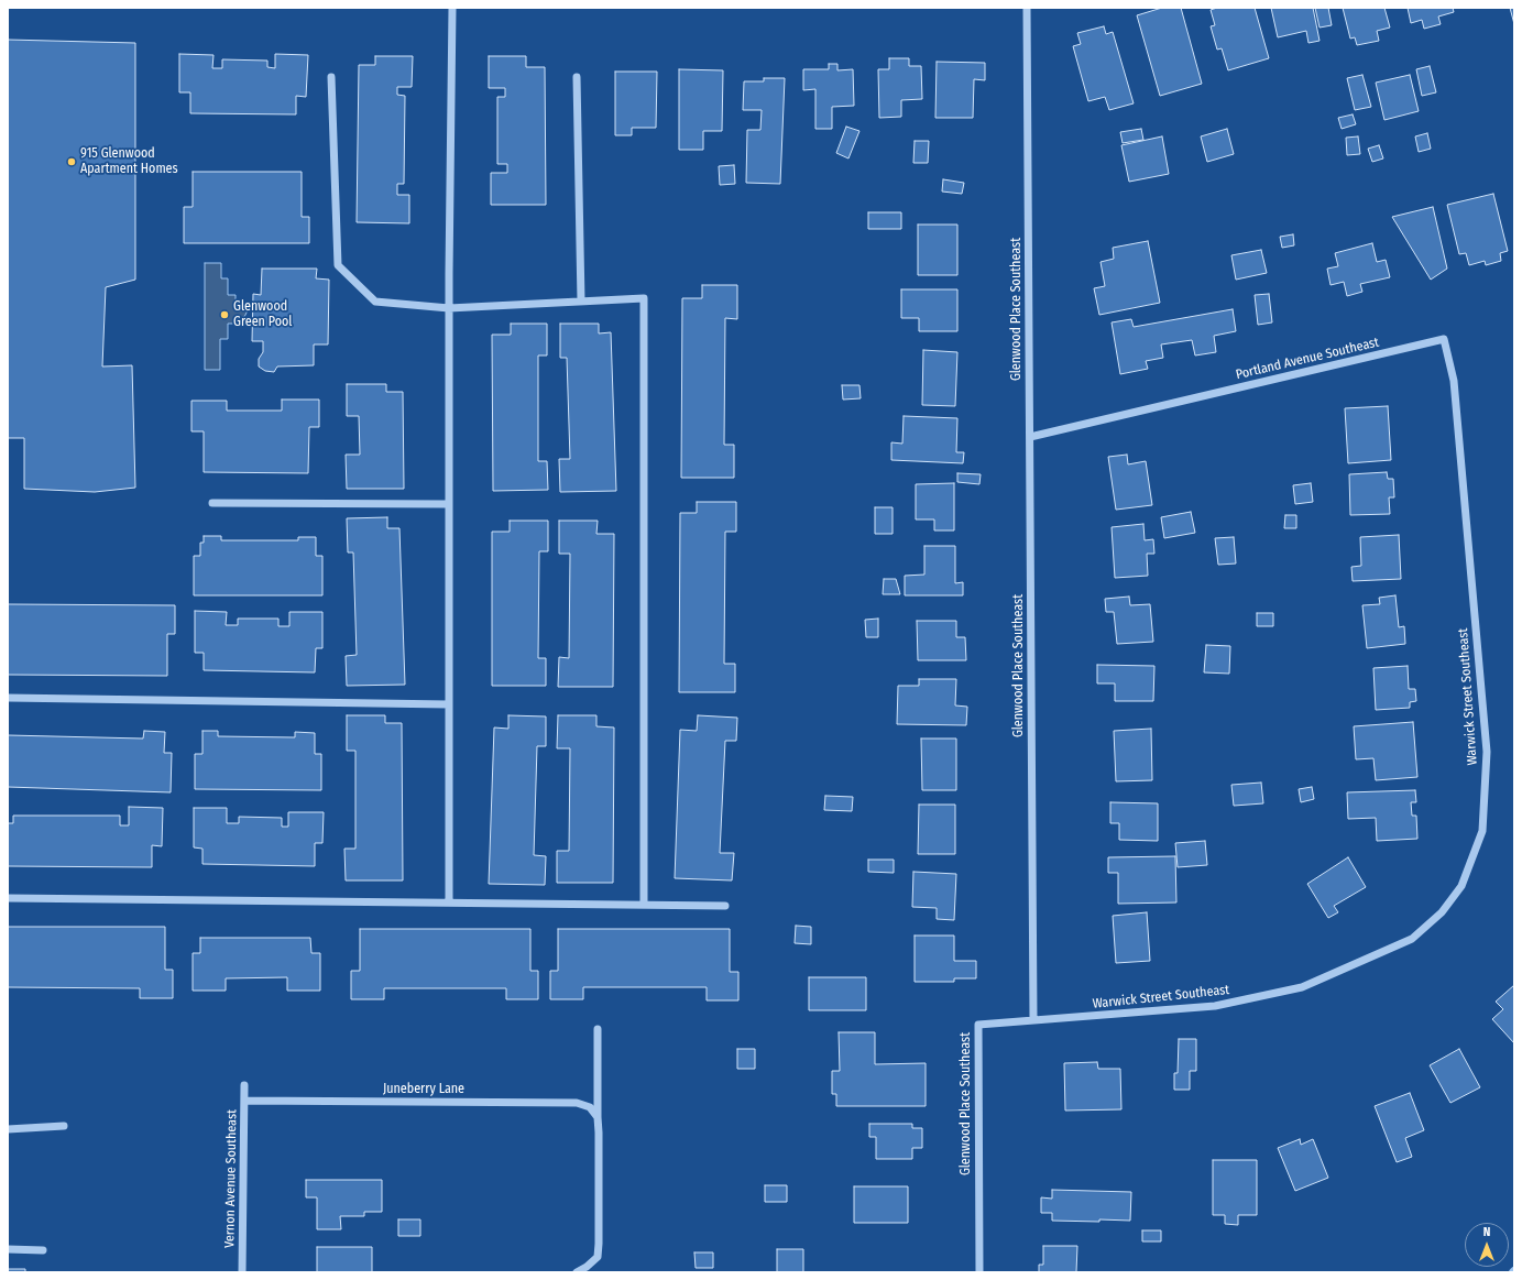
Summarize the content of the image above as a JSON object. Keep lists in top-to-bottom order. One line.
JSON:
{"streets":{"street":["Glenwood Place Southeast","Portland Avenue Southeast","Warwick Street Southeast","Juneberry Lane","Vernon Avenue Southeast"]},"crossings":[["Glenwood Place Southeast","Portland Avenue Southeast"],["Glenwood Place Southeast","Warwick Street Southeast"],["Portland Avenue Southeast","Warwick Street Southeast"],["Juneberry Lane","Vernon Avenue Southeast"]],"places":["915 Glenwood Apartment Homes","Glenwood Green Pool"],"north":"top"}
